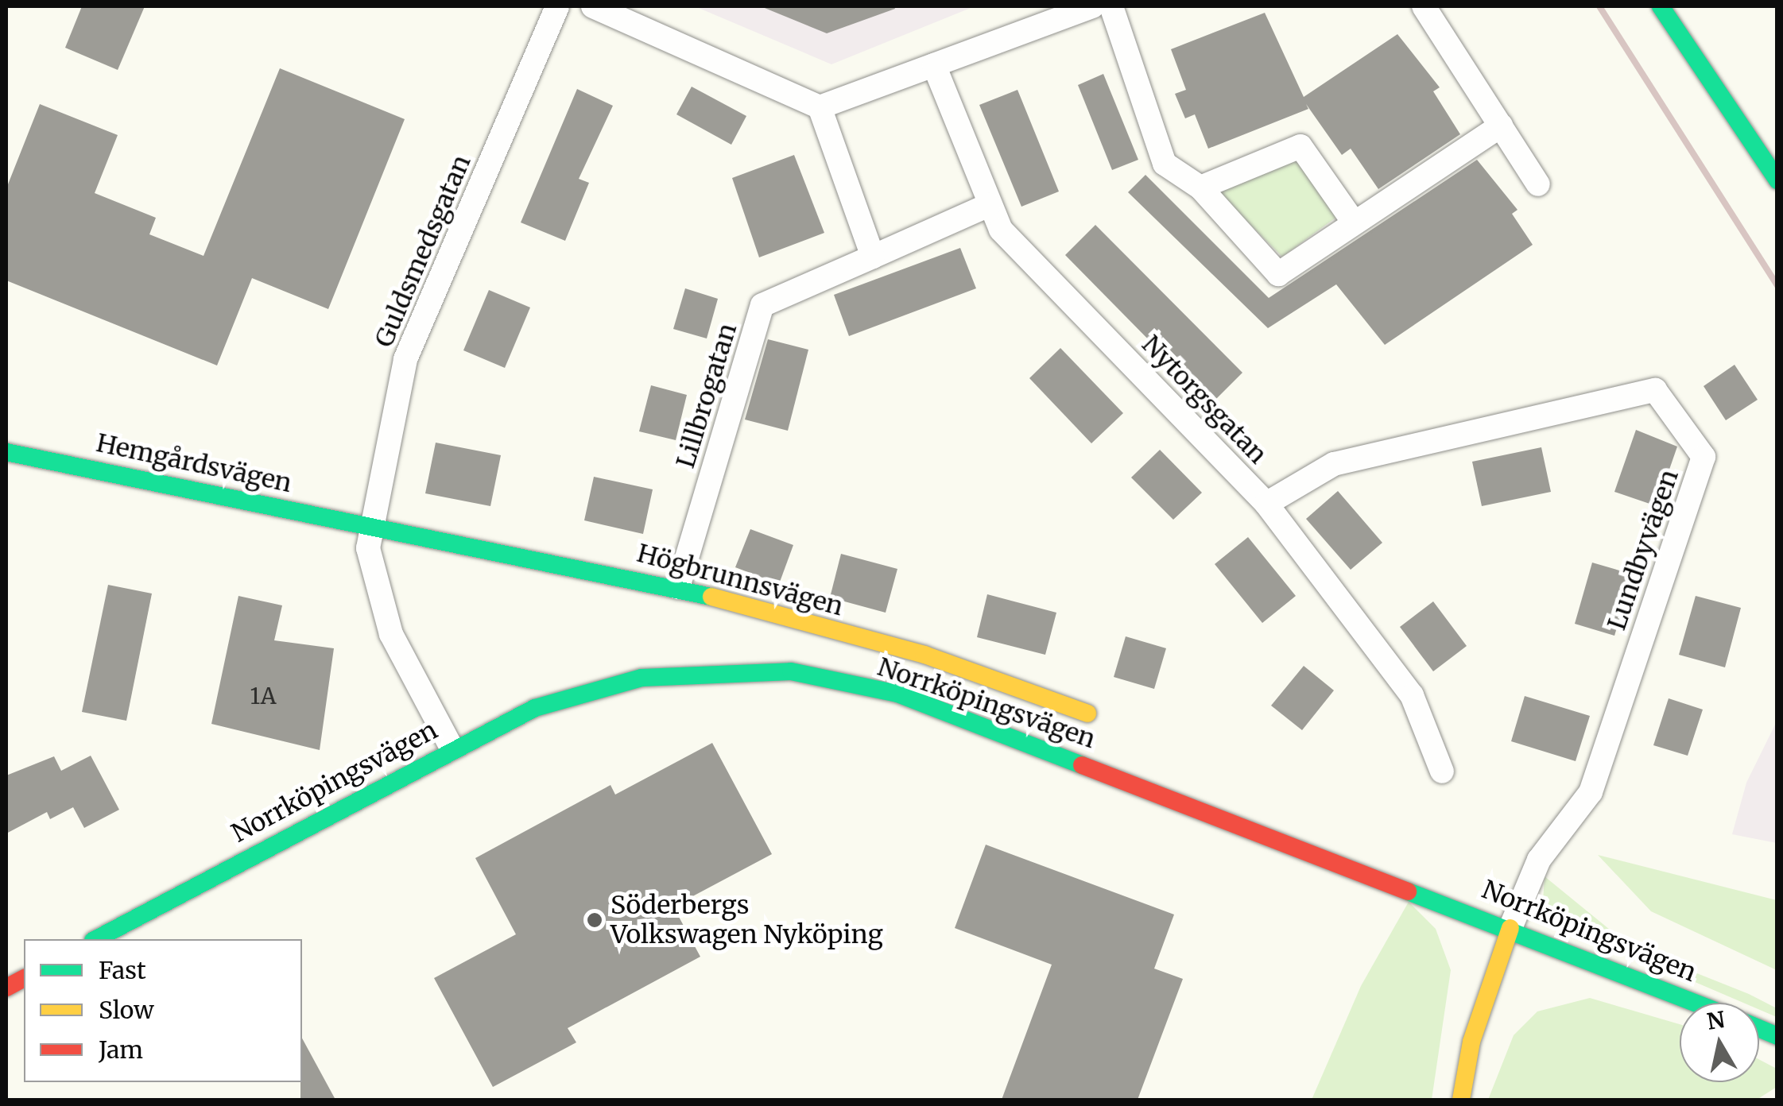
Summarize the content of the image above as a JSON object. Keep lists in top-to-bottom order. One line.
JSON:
{"streets":{"street":["Guldsmedsgatan","Lillbrogatan","Nytorgsgatan","Hemgårdsvägen","Lundbyvägen","Högbrunnsvägen","Norrköpingsvägen"]},"crossings":[["Guldsmedsgatan","Hemgårdsvägen"],["Guldsmedsgatan","Högbrunnsvägen"],["Guldsmedsgatan","Norrköpingsvägen"],["Lillbrogatan","Nytorgsgatan"],["Lillbrogatan","Högbrunnsvägen"],["Nytorgsgatan","Lundbyvägen"],["Hemgårdsvägen","Högbrunnsvägen"],["Lundbyvägen","Norrköpingsvägen"]],"places":["Söderbergs Volkswagen Nyköping"],"house_numbers":["1A"],"legend":["Fast","Slow","Jam"],"north":"top"}
